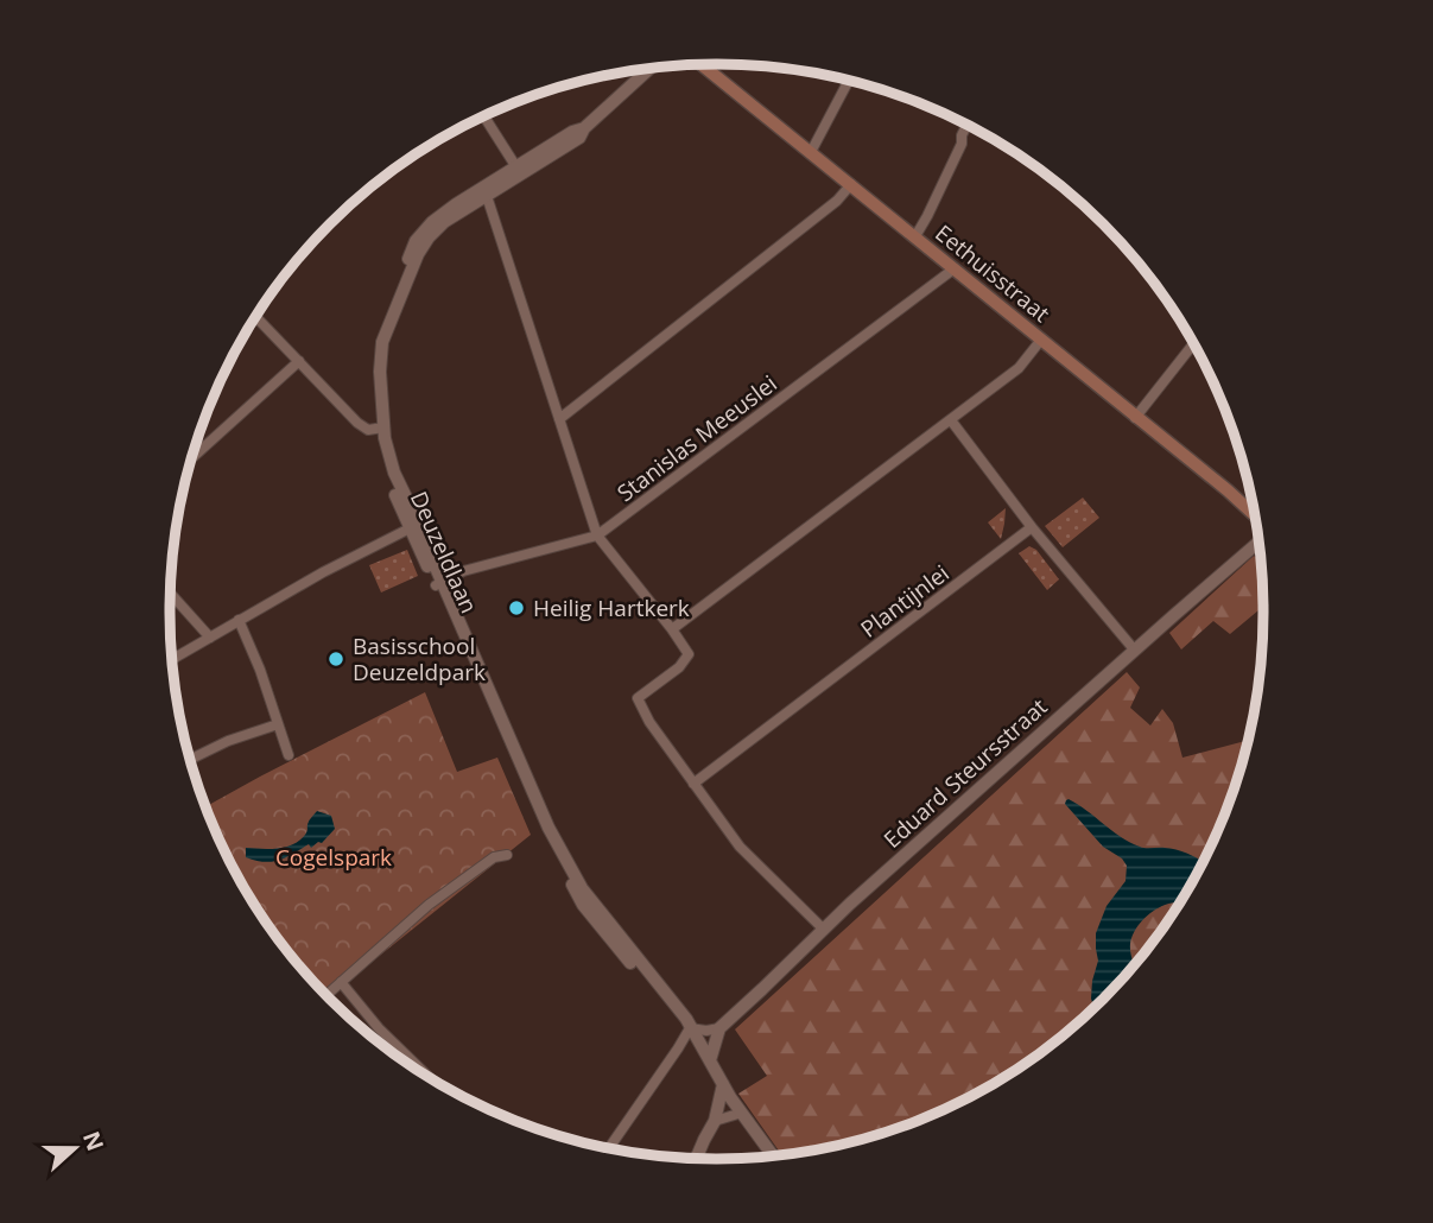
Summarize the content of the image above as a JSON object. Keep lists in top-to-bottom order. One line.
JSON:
{"streets":{"main road":["Eethuisstraat"],"street":["Stanislas Meeuslei","Deuzeldlaan","Plantijnlei","Eduard Steursstraat"]},"crossings":[["Eethuisstraat","Stanislas Meeuslei"],["Stanislas Meeuslei","Deuzeldlaan"]],"parks":["Cogelspark"],"places":["Heilig Hartkerk","Basisschool Deuzeldpark"],"north":"right"}
